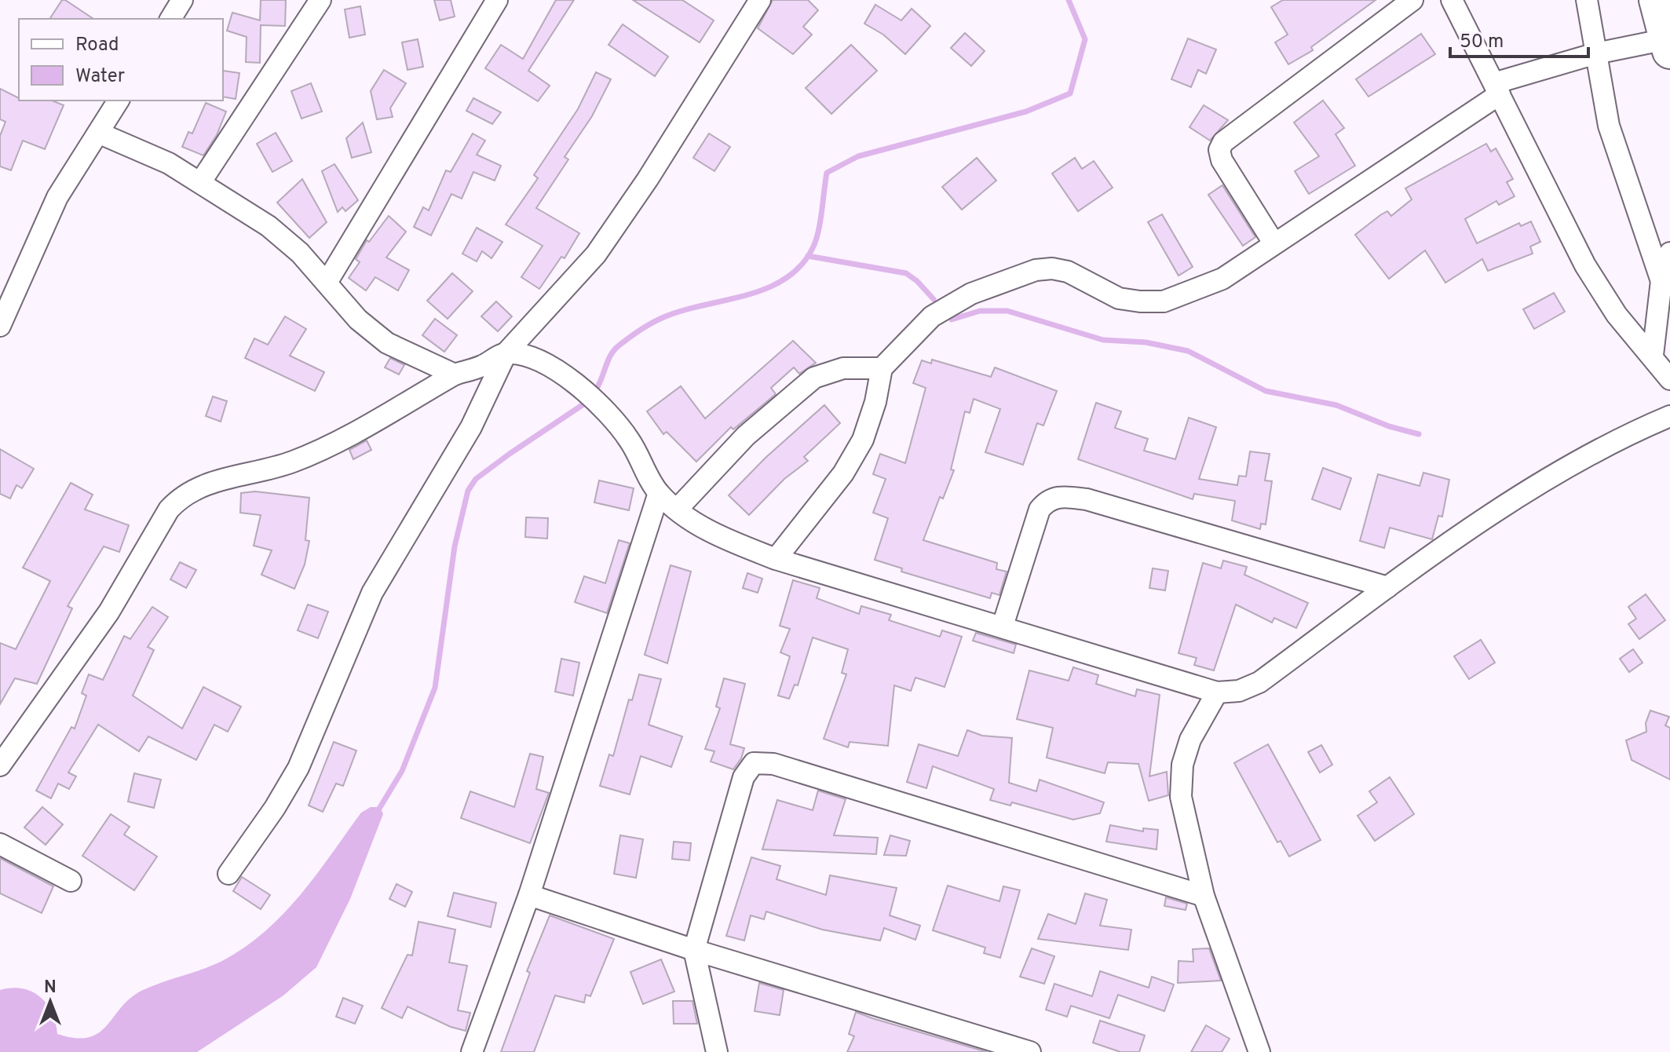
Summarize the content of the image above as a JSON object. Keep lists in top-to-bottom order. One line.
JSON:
{"legend":["Road","Water"],"scale_bar":"50 m","north":"top"}
